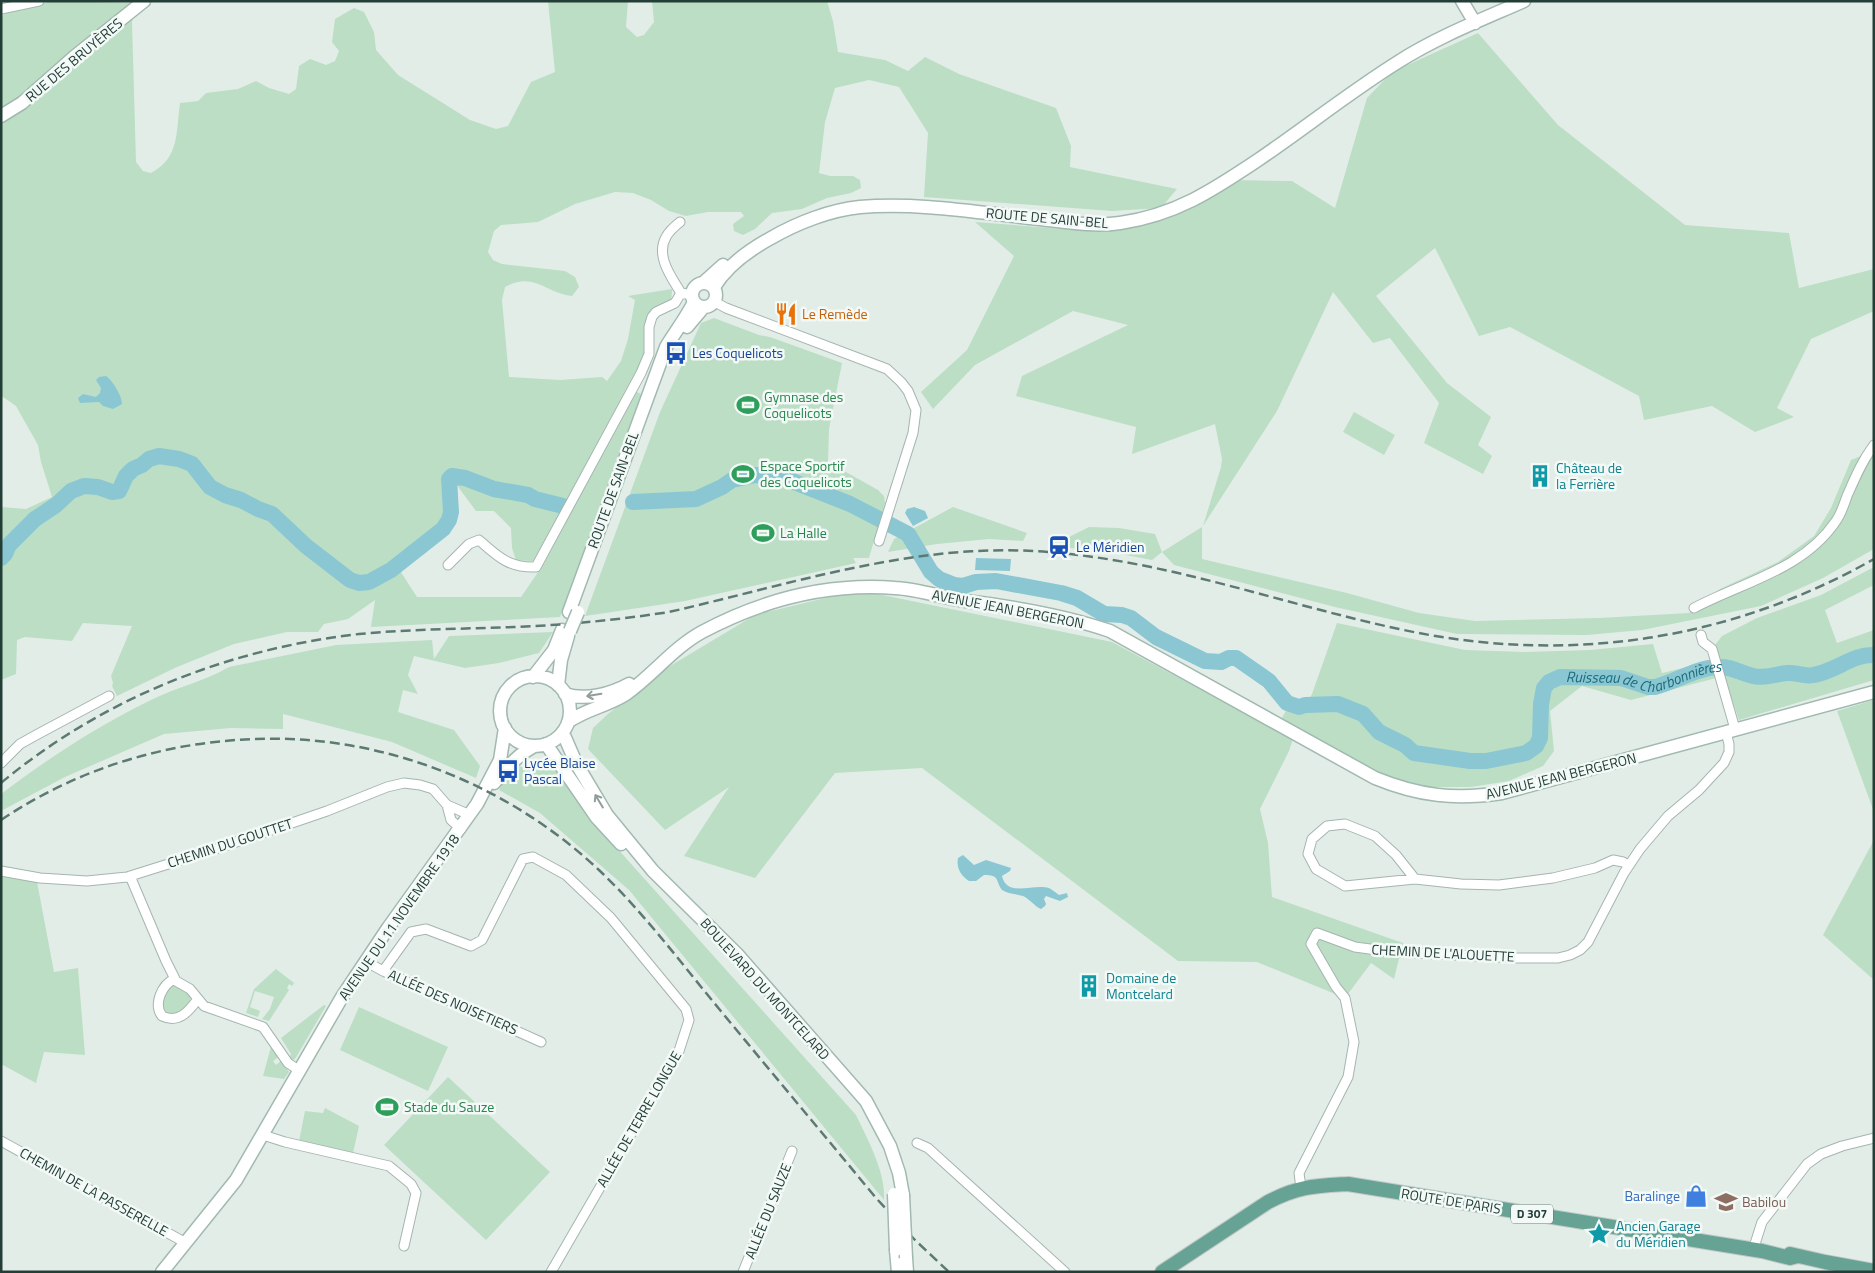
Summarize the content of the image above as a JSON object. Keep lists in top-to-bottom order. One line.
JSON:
{"streets":{"main road":["RUE DES BRUYÈRES","ROUTE DE SAIN-BEL","AVENUE JEAN BERGERON","AVENUE DU 11 NOVEMBRE 1918","BOULEVARD DU MONTCELARD","ROUTE DE PARIS","D 307"],"street":["CHEMIN DU GOUTTET","CHEMIN DE L'ALOUETTE","ALLÉE DES NOISETIERS","ALLÉE DE TERRE LONGUE","CHEMIN DE LA PASSERELLE","ALLÉE DU SAUZE"]},"crossings":[["ROUTE DE SAIN-BEL","AVENUE JEAN BERGERON"],["ROUTE DE SAIN-BEL","AVENUE DU 11 NOVEMBRE 1918"],["ROUTE DE SAIN-BEL","BOULEVARD DU MONTCELARD"],["AVENUE JEAN BERGERON","AVENUE DU 11 NOVEMBRE 1918"],["AVENUE JEAN BERGERON","CHEMIN DE L'ALOUETTE"],["AVENUE JEAN BERGERON","BOULEVARD DU MONTCELARD"],["CHEMIN DU GOUTTET","AVENUE DU 11 NOVEMBRE 1918"],["AVENUE DU 11 NOVEMBRE 1918","BOULEVARD DU MONTCELARD"],["AVENUE DU 11 NOVEMBRE 1918","ALLÉE DES NOISETIERS"],["AVENUE DU 11 NOVEMBRE 1918","CHEMIN DE LA PASSERELLE"],["CHEMIN DE L'ALOUETTE","ROUTE DE PARIS"],["ALLÉE DES NOISETIERS","ALLÉE DE TERRE LONGUE"]],"water":["Ruisseau de Charbonnières"],"places":{"restaurant":["Le Remède"],"bus stop":["Les Coquelicots","Lycée Blaise Pascal"],"sports":["Gymnase des Coquelicots","Espace Sportif des Coquelicots","La Halle","Stade du Sauze"],"building":["Château de la Ferrière","Domaine de Montcelard"],"station":["Le Méridien"],"shop":["Baralinge"],"school or university":["Babilou"],"place":["Ancien Garage du Méridien"]}}
